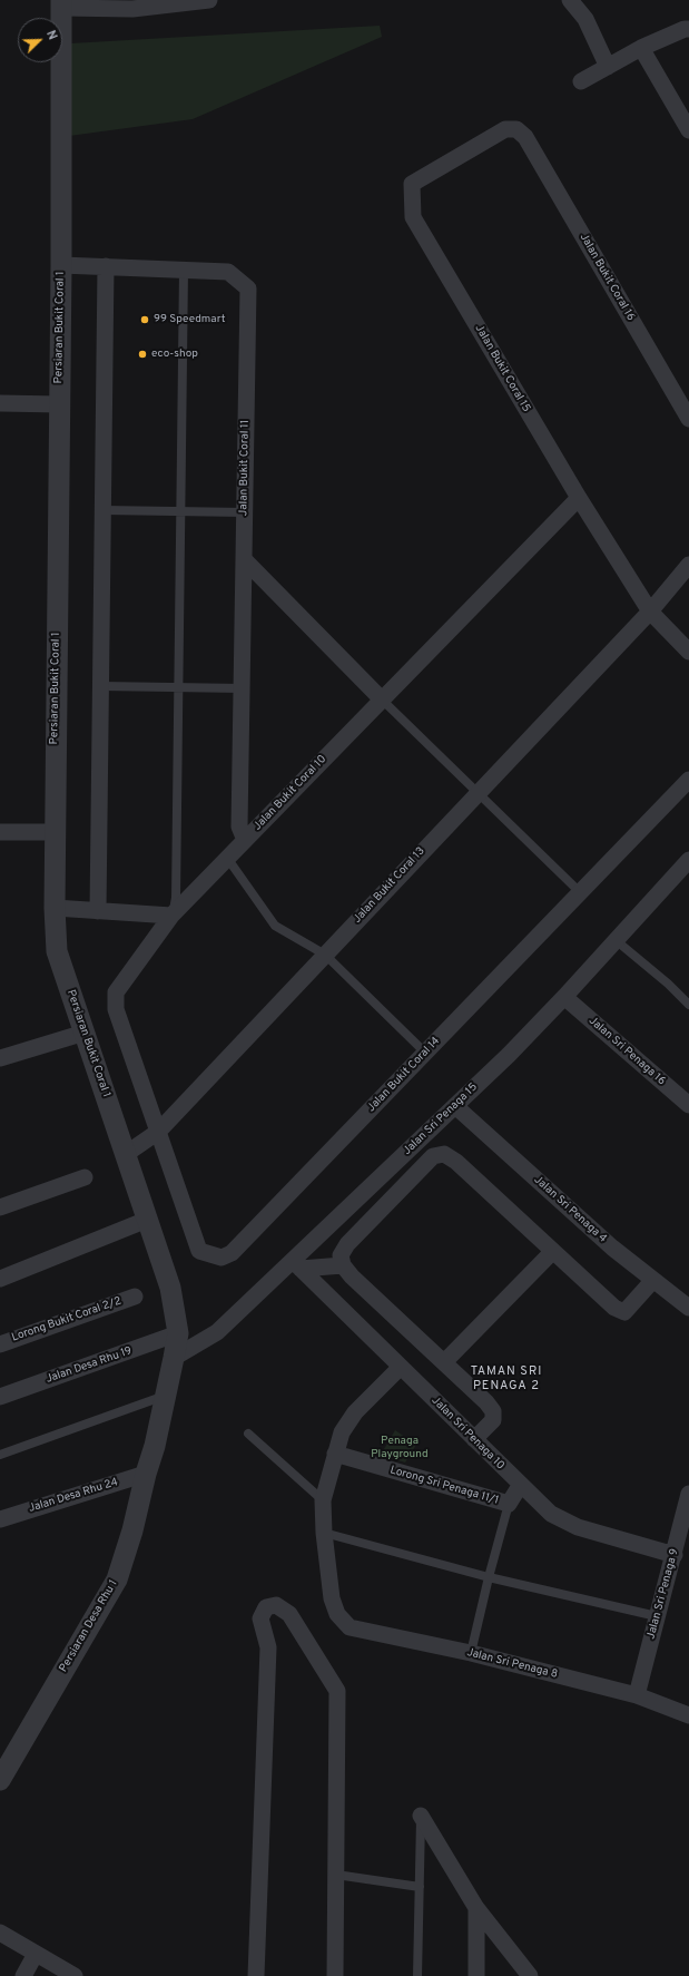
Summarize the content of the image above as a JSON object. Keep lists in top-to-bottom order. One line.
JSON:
{"streets":{"street":["Jalan Bukit Coral 16","Persiaran Bukit Coral 1","Jalan Bukit Coral 15","Jalan Bukit Coral 11","Jalan Bukit Coral 10","Jalan Bukit Coral 13","Jalan Sri Penaga 16","Jalan Bukit Coral 14","Jalan Sri Penaga 15","Jalan Sri Penaga 4","Lorong Bukit Coral 2/2","Jalan Desa Rhu 19","Jalan Sri Penaga 10","Lorong Sri Penaga 11/1","Jalan Desa Rhu 24","Jalan Sri Penaga 9","Persiaran Desa Rhu 1","Jalan Sri Penaga 8"]},"crossings":[["Jalan Bukit Coral 16","Jalan Bukit Coral 15"],["Persiaran Bukit Coral 1","Jalan Bukit Coral 11"],["Persiaran Bukit Coral 1","Jalan Bukit Coral 13"],["Persiaran Bukit Coral 1","Jalan Sri Penaga 15"],["Persiaran Bukit Coral 1","Jalan Desa Rhu 19"],["Persiaran Bukit Coral 1","Persiaran Desa Rhu 1"],["Jalan Bukit Coral 15","Jalan Bukit Coral 10"],["Jalan Bukit Coral 15","Jalan Bukit Coral 13"],["Jalan Bukit Coral 11","Jalan Bukit Coral 10"],["Jalan Bukit Coral 10","Jalan Bukit Coral 13"],["Jalan Bukit Coral 10","Jalan Bukit Coral 14"],["Jalan Bukit Coral 13","Jalan Bukit Coral 14"],["Jalan Sri Penaga 16","Jalan Sri Penaga 15"],["Jalan Sri Penaga 15","Jalan Sri Penaga 4"],["Jalan Sri Penaga 15","Jalan Sri Penaga 10"],["Jalan Sri Penaga 15","Persiaran Desa Rhu 1"],["Jalan Sri Penaga 10","Lorong Sri Penaga 11/1"],["Jalan Sri Penaga 10","Jalan Sri Penaga 9"],["Jalan Desa Rhu 24","Persiaran Desa Rhu 1"],["Jalan Sri Penaga 9","Jalan Sri Penaga 8"]],"districts":["TAMAN SRI PENAGA 2"],"parks":["Penaga Playground"],"places":["99 Speedmart","eco-shop"],"north":"top right"}
